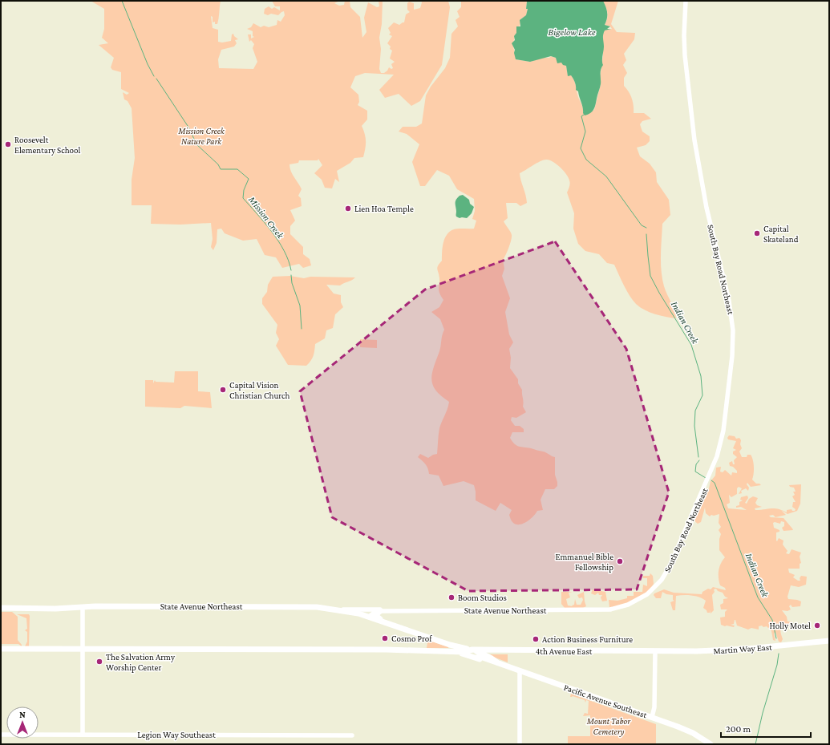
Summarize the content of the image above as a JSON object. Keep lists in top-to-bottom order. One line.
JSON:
{"streets":{"main road":["State Avenue Northeast","Martin Way East","4th Avenue East","Pacific Avenue Southeast"],"street":["South Bay Road Northeast","Legion Way Southeast"]},"crossings":[["South Bay Road Northeast","State Avenue Northeast"],["State Avenue Northeast","Pacific Avenue Southeast"],["Martin Way East","4th Avenue East"],["4th Avenue East","Pacific Avenue Southeast"]],"water":["Bigelow Lake","Mission Creek","Indian Creek"],"parks":["Mission Creek Nature Park","Mount Tabor Cemetery"],"places":["Roosevelt Elementary School","Lien Hoa Temple","Capital Skateland","Capital Vision Christian Church","Emmanuel Bible Fellowship","Boom Studios","Holly Motel","Cosmo Prof","Action Business Furniture","The Salvation Army Worship Center"],"scale_bar":"200 m","north":"top"}
